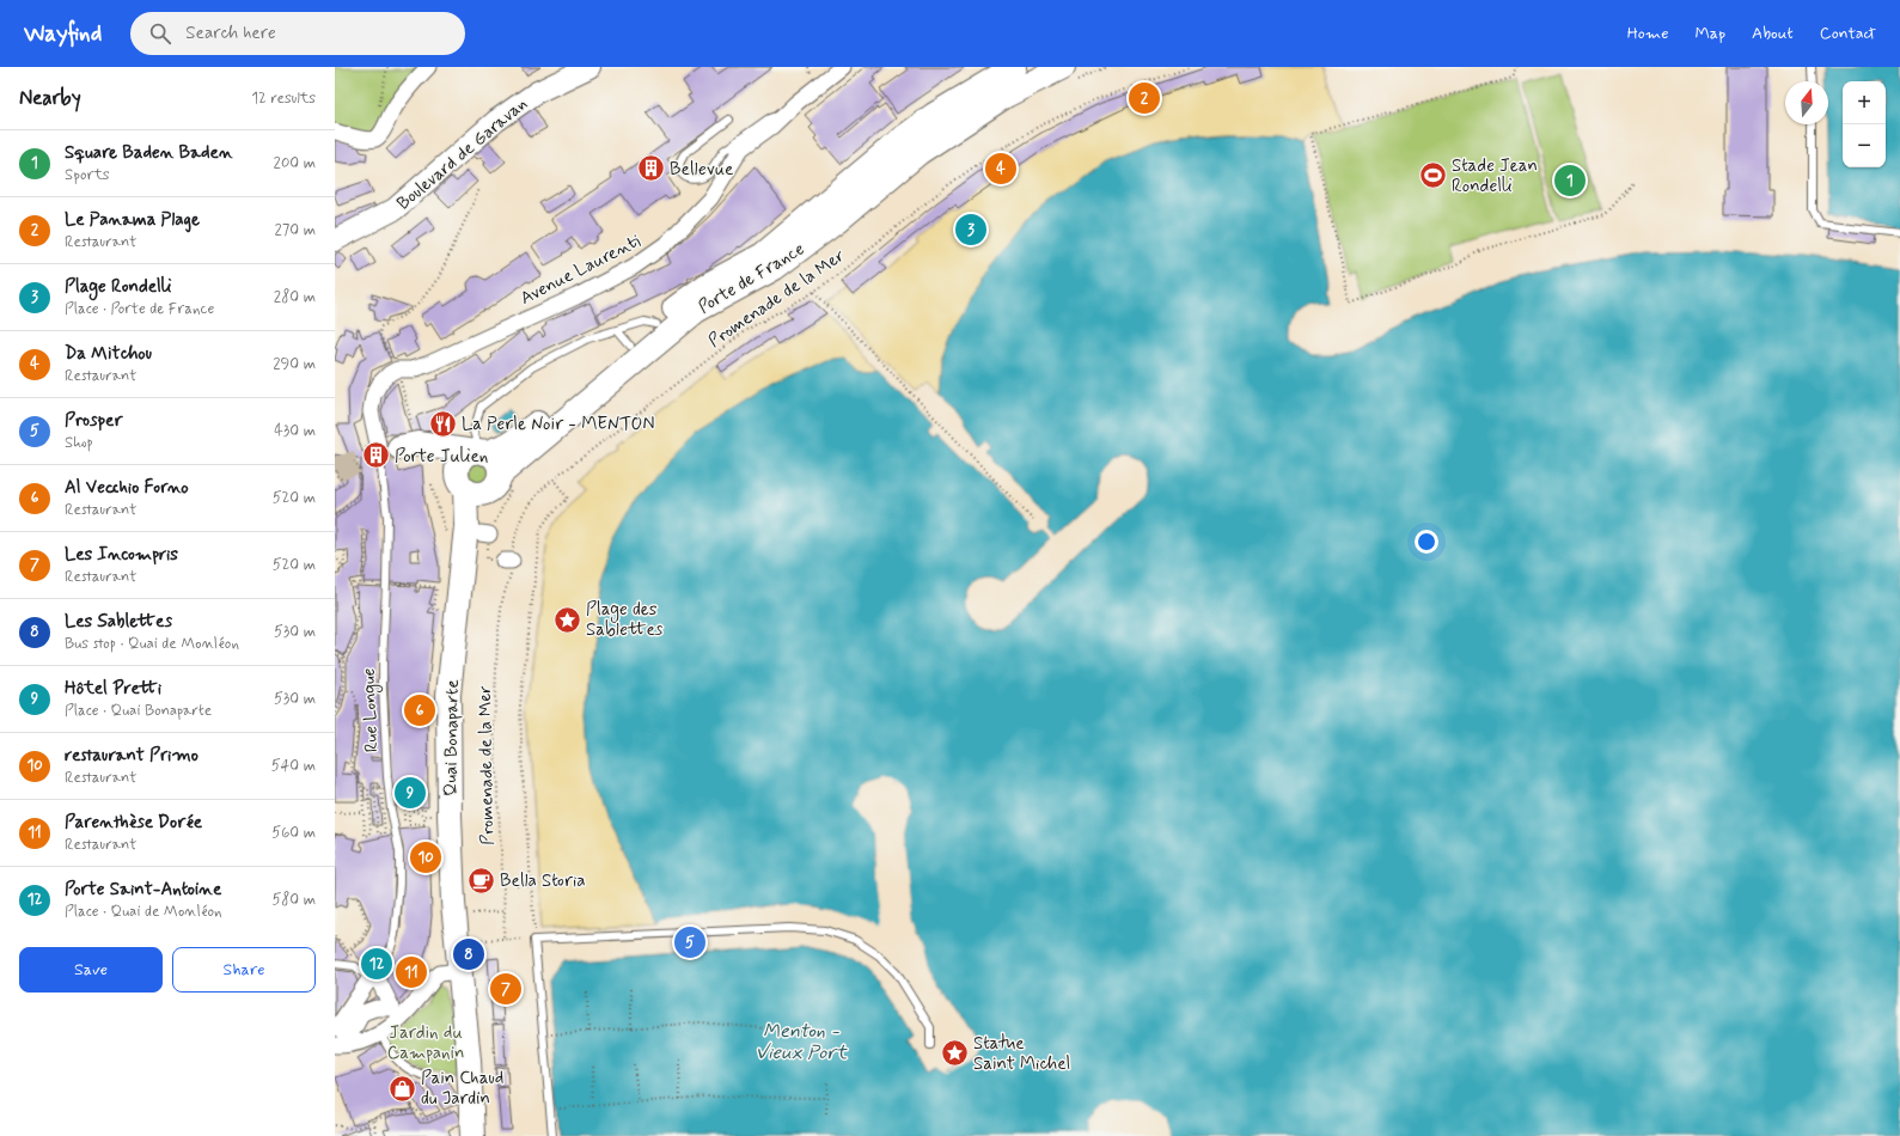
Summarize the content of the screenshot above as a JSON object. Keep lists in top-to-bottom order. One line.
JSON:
{"streets":{"main road":["Porte de France","Quai Bonaparte"],"street":["Boulevard de Garavan","Avenue Laurenti"],"lane":["Rue Longue"],"path":["Promenade de la Mer"]},"crossings":[["Porte de France","Rue Longue"],["Porte de France","Quai Bonaparte"]],"water":["Menton - Vieux Port"],"parks":["Jardin du Campanin"],"places":{"building":["Bellevue","Porte Julien"],"sports":["Stade Jean Rondelli"],"restaurant":["La Perle Noir - MENTON"],"place":["Plage des Sablettes","Statue Saint Michel"],"cafe":["Bella Storia"],"shop":["Pain Chaud du Jardin"]},"north":"top","page":{"header":"Wayfind","search":"Search here","nav":["Home","Map","About","Contact"],"heading":["Nearby","12 results"],"pins":["2","4","1","3","6","9","10","5","8","12","11","7"],"map_buttons":["+","−"],"list":[{"mark":"1","name":"Square Baden Baden","note":"Sports","value":"200 m"},{"mark":"2","name":"Le Panama Plage","note":"Restaurant","value":"270 m"},{"mark":"3","name":"Plage Rondelli","note":"Place · Porte de France","value":"280 m"},{"mark":"4","name":"Da Mitchou","note":"Restaurant","value":"290 m"},{"mark":"5","name":"Prosper","note":"Shop","value":"430 m"},{"mark":"6","name":"Al Vecchio Forno","note":"Restaurant","value":"520 m"},{"mark":"7","name":"Les Incompris","note":"Restaurant","value":"520 m"},{"mark":"8","name":"Les Sablettes","note":"Bus stop · Quai de Monléon","value":"530 m"},{"mark":"9","name":"Hôtel Pretti","note":"Place · Quai Bonaparte","value":"530 m"},{"mark":"10","name":"restaurant Primo","note":"Restaurant","value":"540 m"},{"mark":"11","name":"Parenthèse Dorée","note":"Restaurant","value":"560 m"},{"mark":"12","name":"Porte Saint-Antoine","note":"Place · Quai de Monléon","value":"580 m"}],"buttons":["Save","Share"]}}
